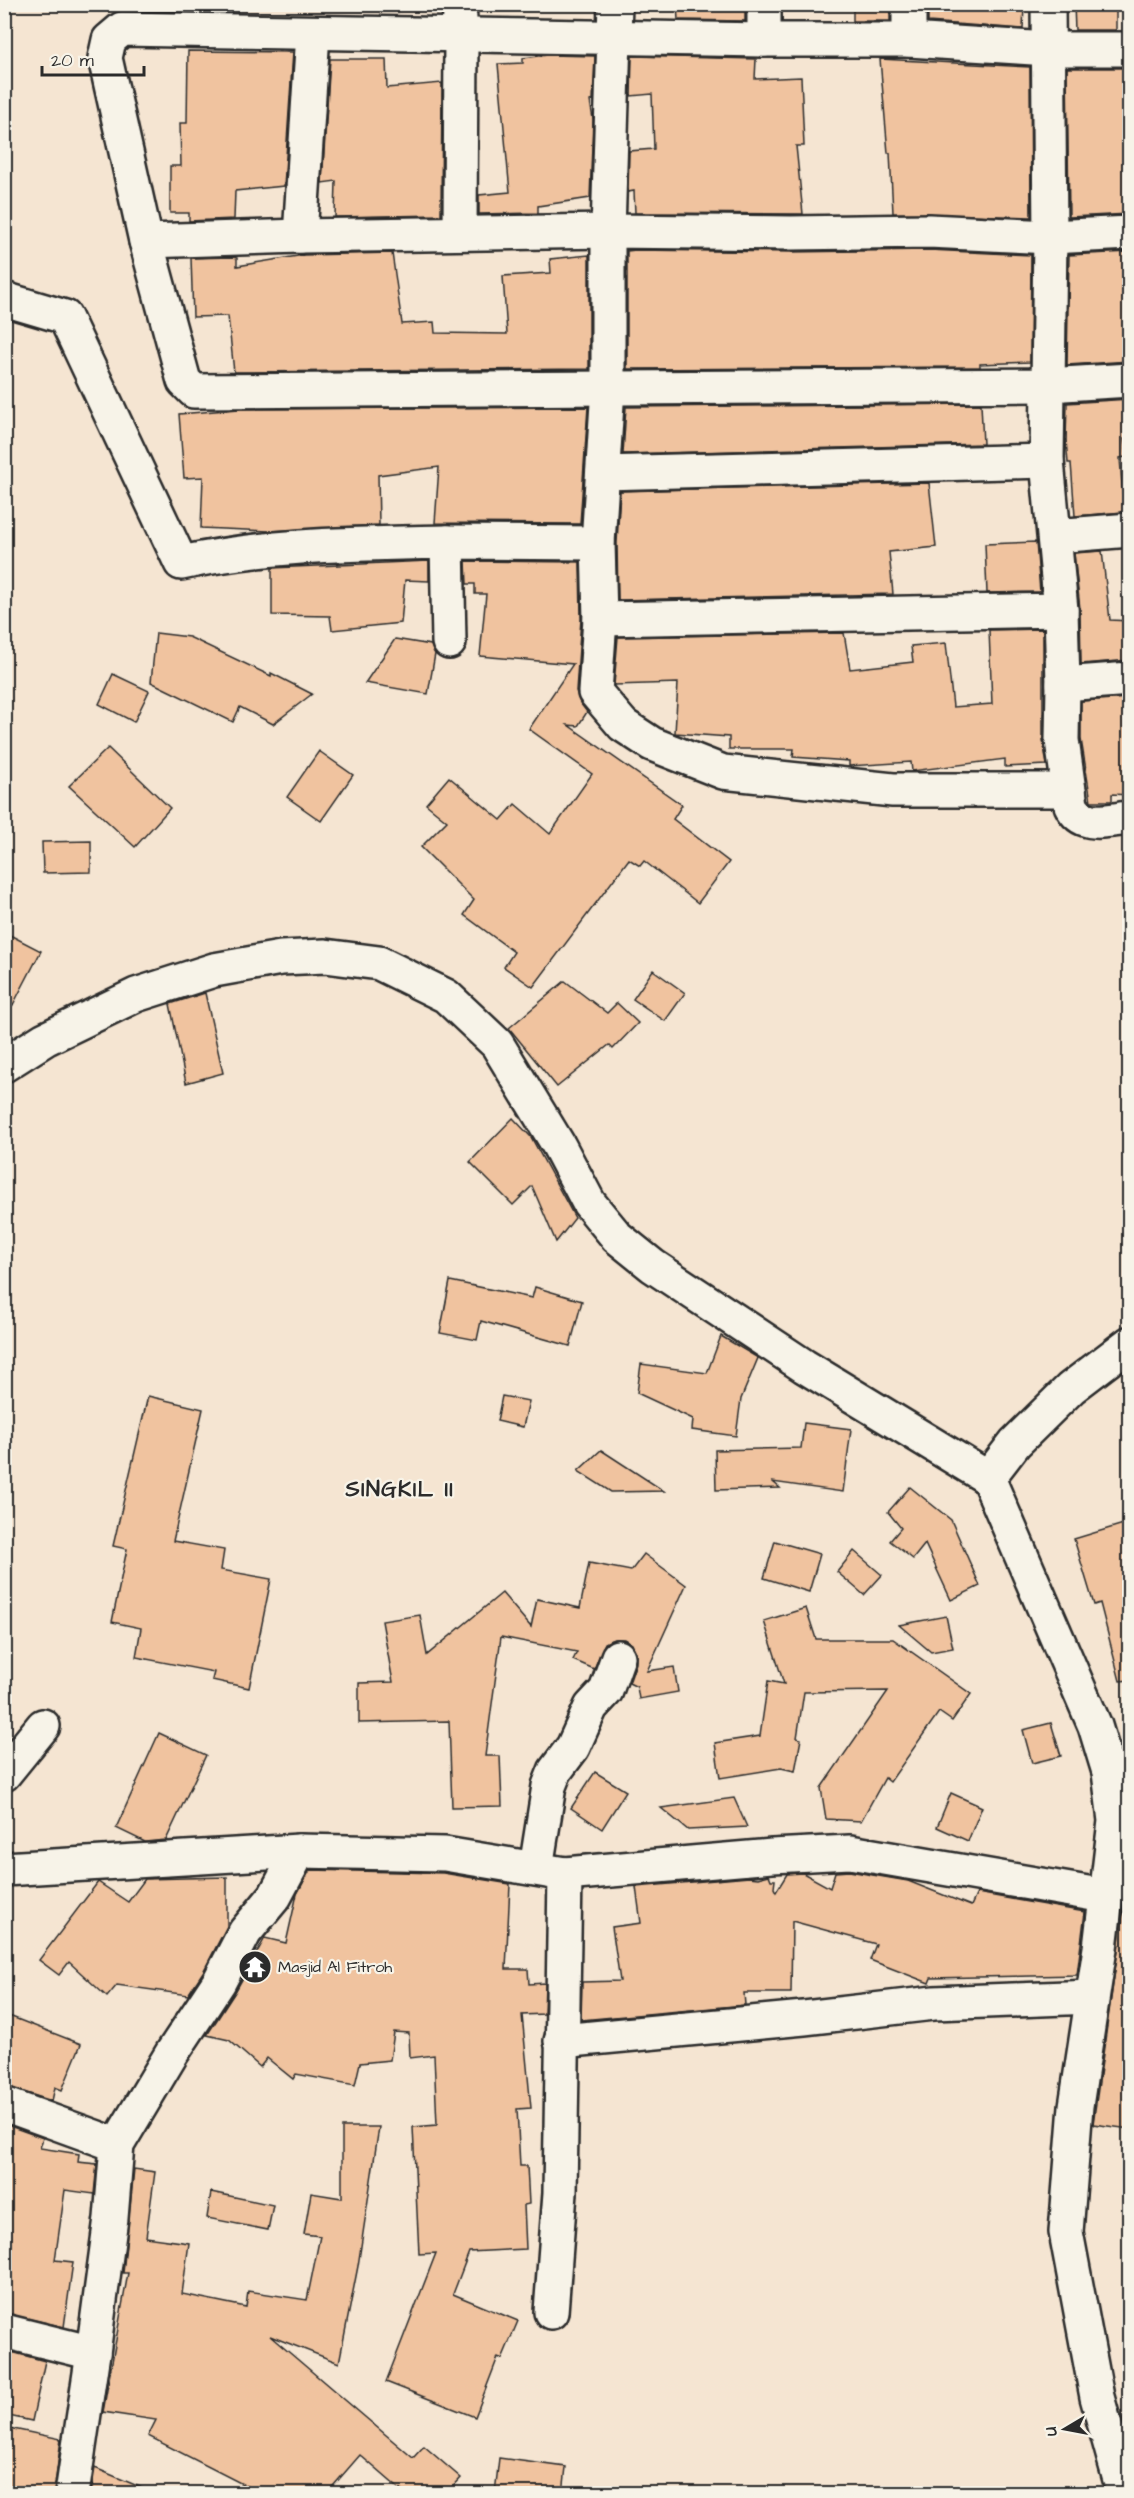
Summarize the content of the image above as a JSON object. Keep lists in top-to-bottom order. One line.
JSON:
{"districts":["SINGKIL II"],"places":{"temple":["Masjid Al Fitroh"]},"scale_bar":"20 m","north":"left"}
